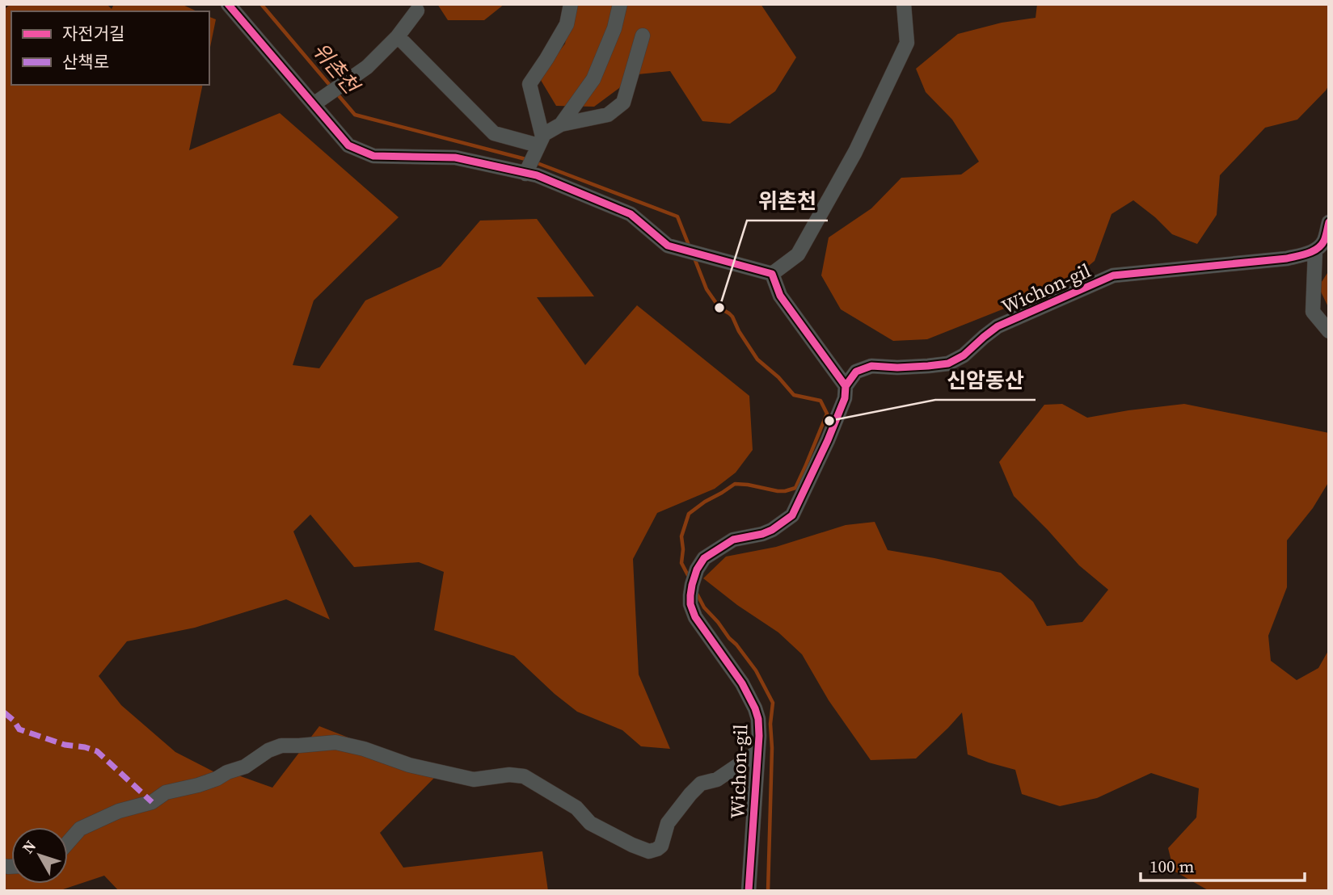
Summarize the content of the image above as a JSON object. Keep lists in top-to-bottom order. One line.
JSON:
{"streets":{"street":["Wichon-gil"]},"water":["위촌천"],"places":["위촌천","신암동산"],"legend":["자전거길","산책로"],"scale_bar":"100 m","north":"top left"}
